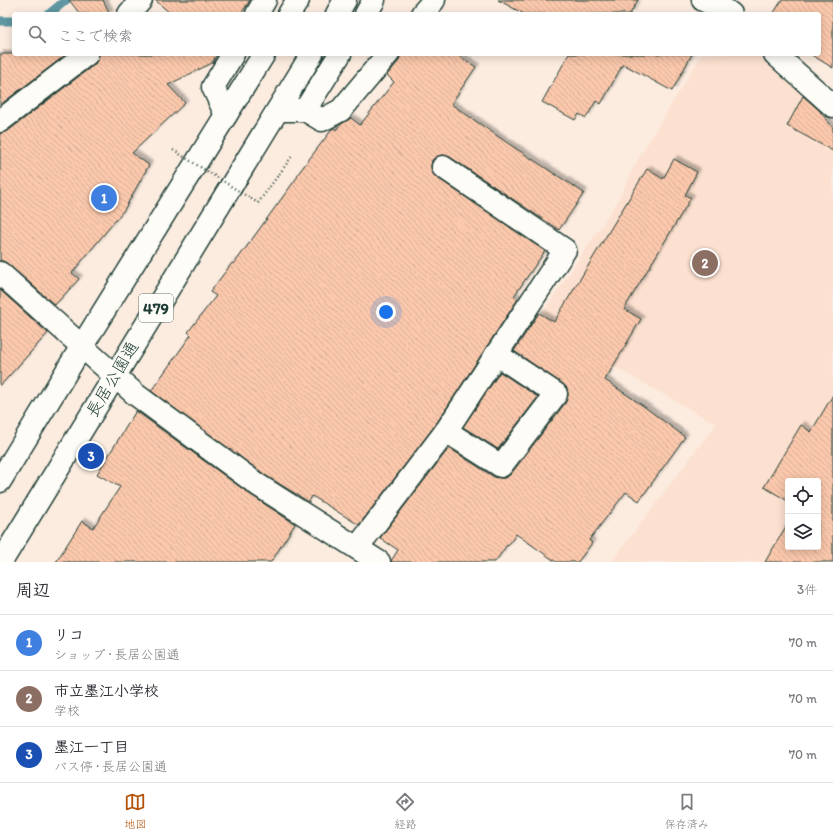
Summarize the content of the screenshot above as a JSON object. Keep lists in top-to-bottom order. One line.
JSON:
{"streets":{"main road":["479","長居公園通"]},"page":{"search":"ここで検索","pins":["1","2","3"],"heading":["周辺","3件"],"list":[{"mark":"1","name":"リコ","note":"ショップ · 長居公園通","value":"70 m"},{"mark":"2","name":"市立墨江小学校","note":"学校","value":"70 m"},{"mark":"3","name":"墨江一丁目","note":"バス停 · 長居公園通","value":"70 m"}],"nav":["地図","経路","保存済み"]}}
